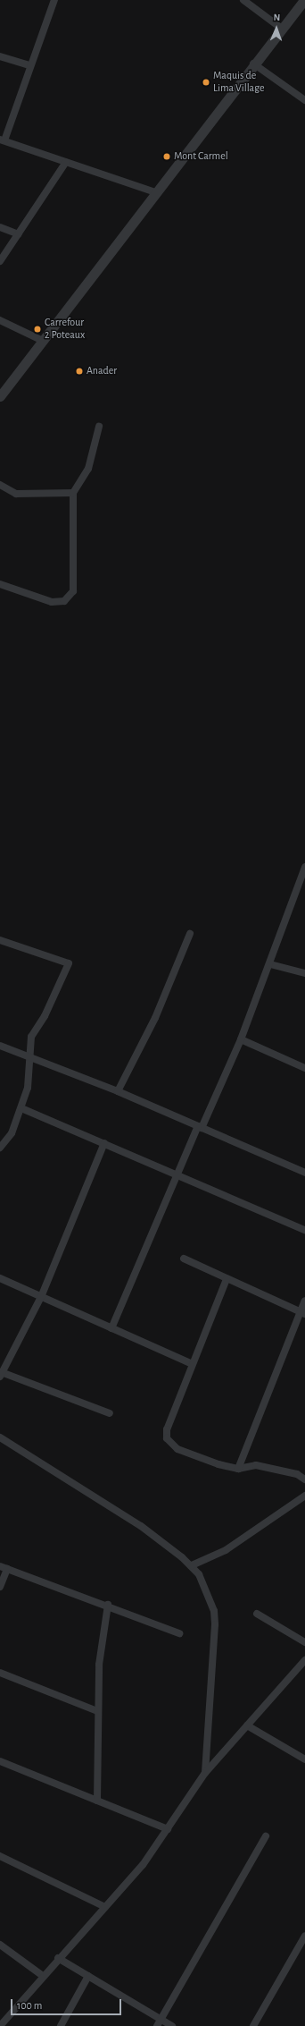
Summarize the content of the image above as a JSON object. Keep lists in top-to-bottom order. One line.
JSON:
{"places":["Maquis de Lima Village","Mont Carmel","Carrefour 2 Poteaux","Anader"],"scale_bar":"100 m","north":"top"}
